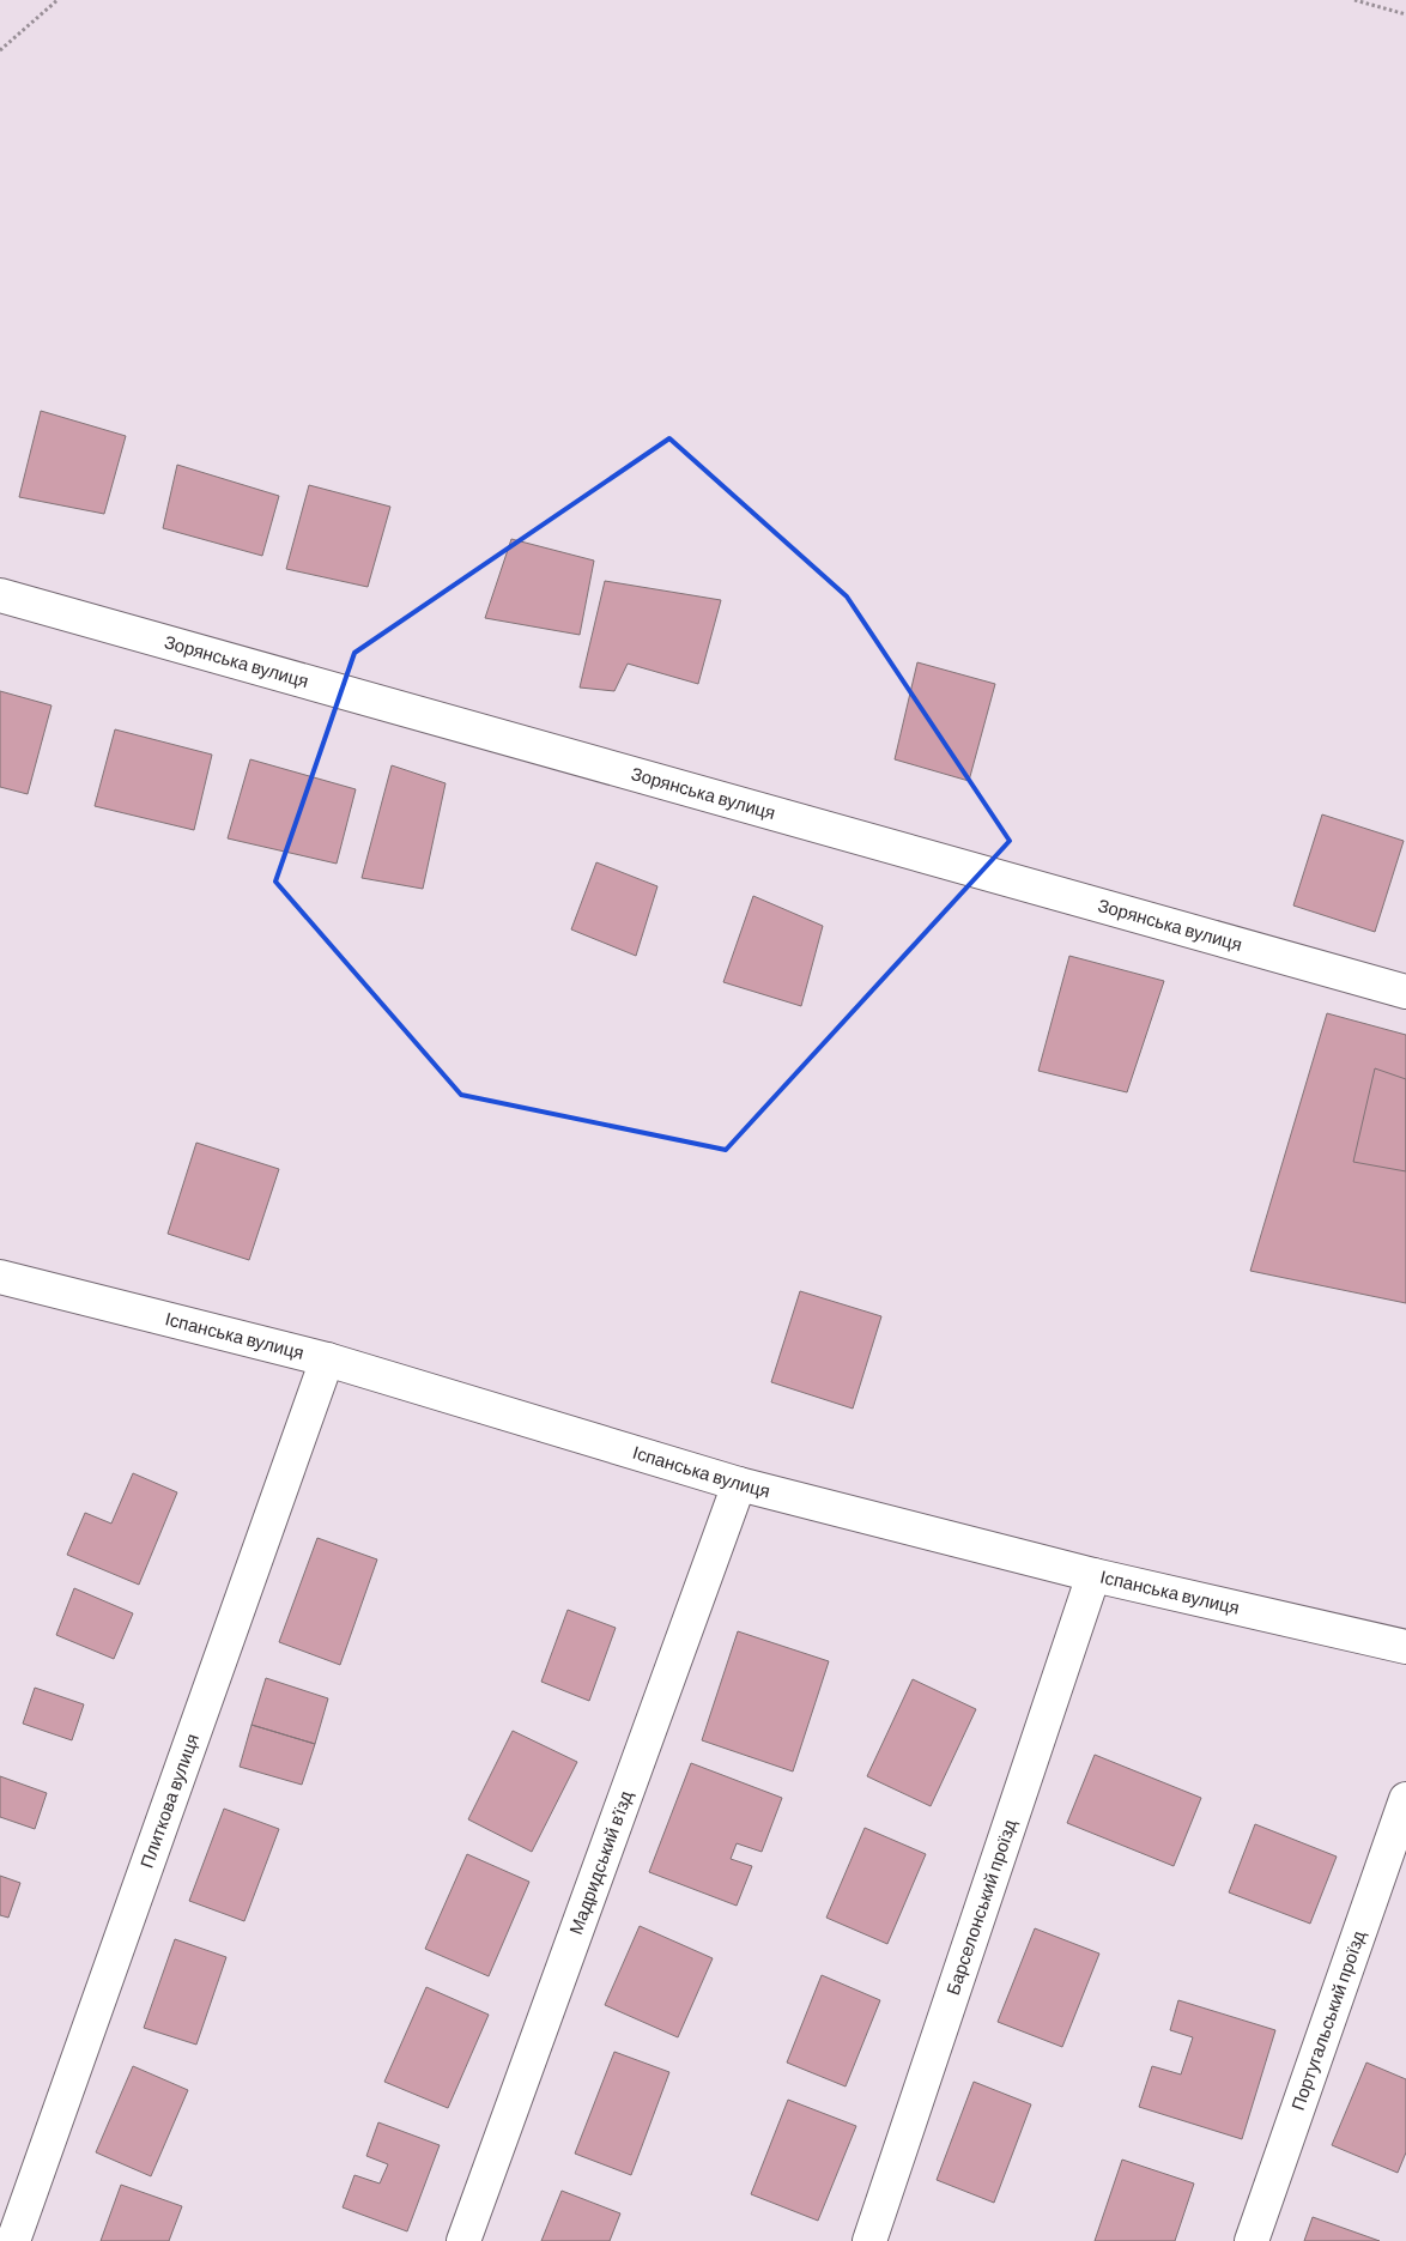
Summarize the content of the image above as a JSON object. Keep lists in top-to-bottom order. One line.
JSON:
{"streets":{"street":["Зорянська вулиця","Іспанська вулиця","Плиткова вулиця","Мадридський в'їзд","Барселонський проїзд","Португальський проїзд"]},"crossings":[["Іспанська вулиця","Плиткова вулиця"],["Іспанська вулиця","Мадридський в'їзд"],["Іспанська вулиця","Барселонський проїзд"]]}
